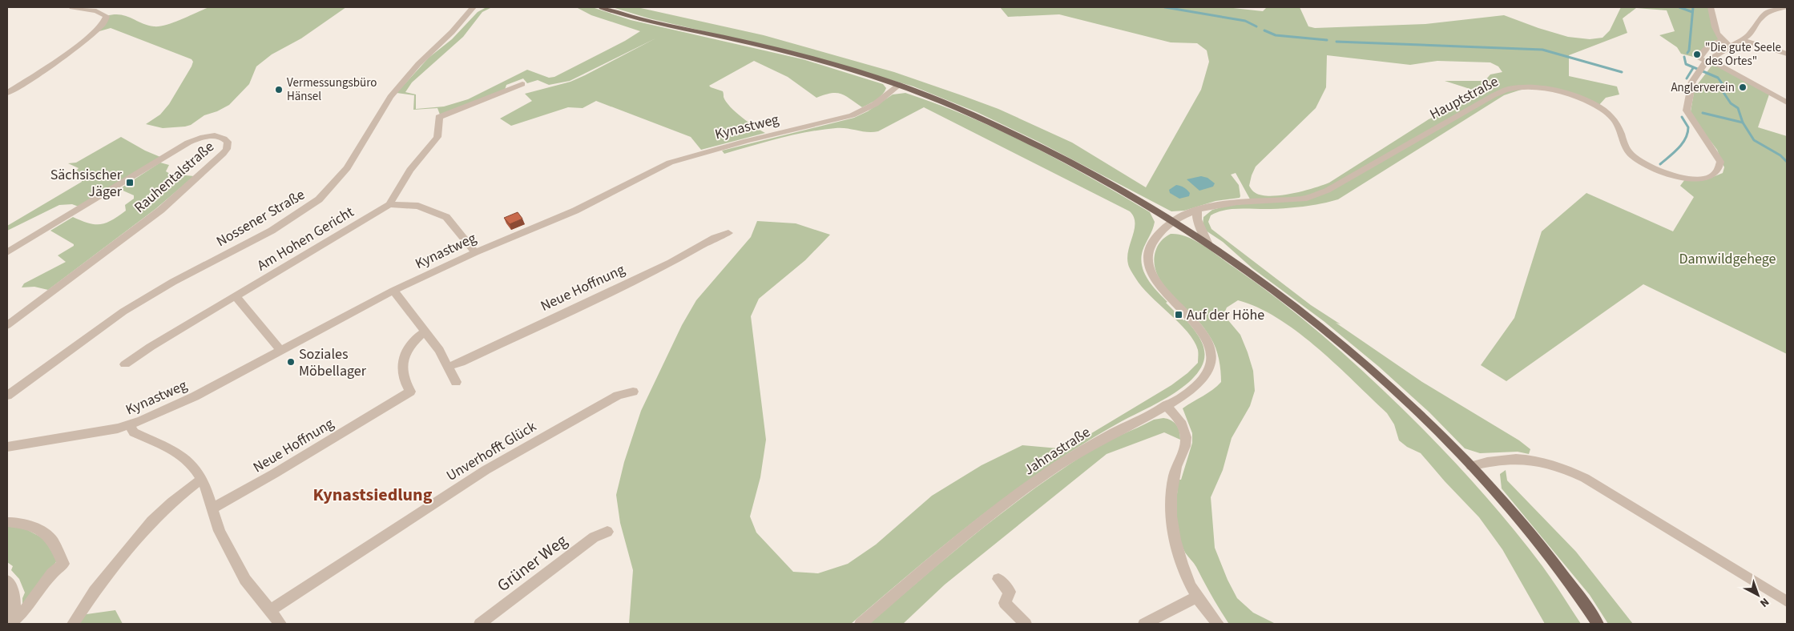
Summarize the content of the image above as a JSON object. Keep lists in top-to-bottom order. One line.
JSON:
{"streets":{"street":["Hauptstraße","Kynastweg","Rauhentalstraße","Nossener Straße","Am Hohen Gericht","Neue Hoffnung","Unverhofft Glück","Jahnastraße","Grüner Weg"]},"crossings":[["Hauptstraße","Jahnastraße"]],"districts":["Kynastsiedlung"],"parks":["Damwildgehege"],"places":{"other":["\"Die gute Seele des Ortes\"","Anglerverein","Vermessungsbüro Hänsel","Soziales Möbellager"],"transit":["Sächsischer Jäger","Auf der Höhe"]},"north":"bottom right"}
